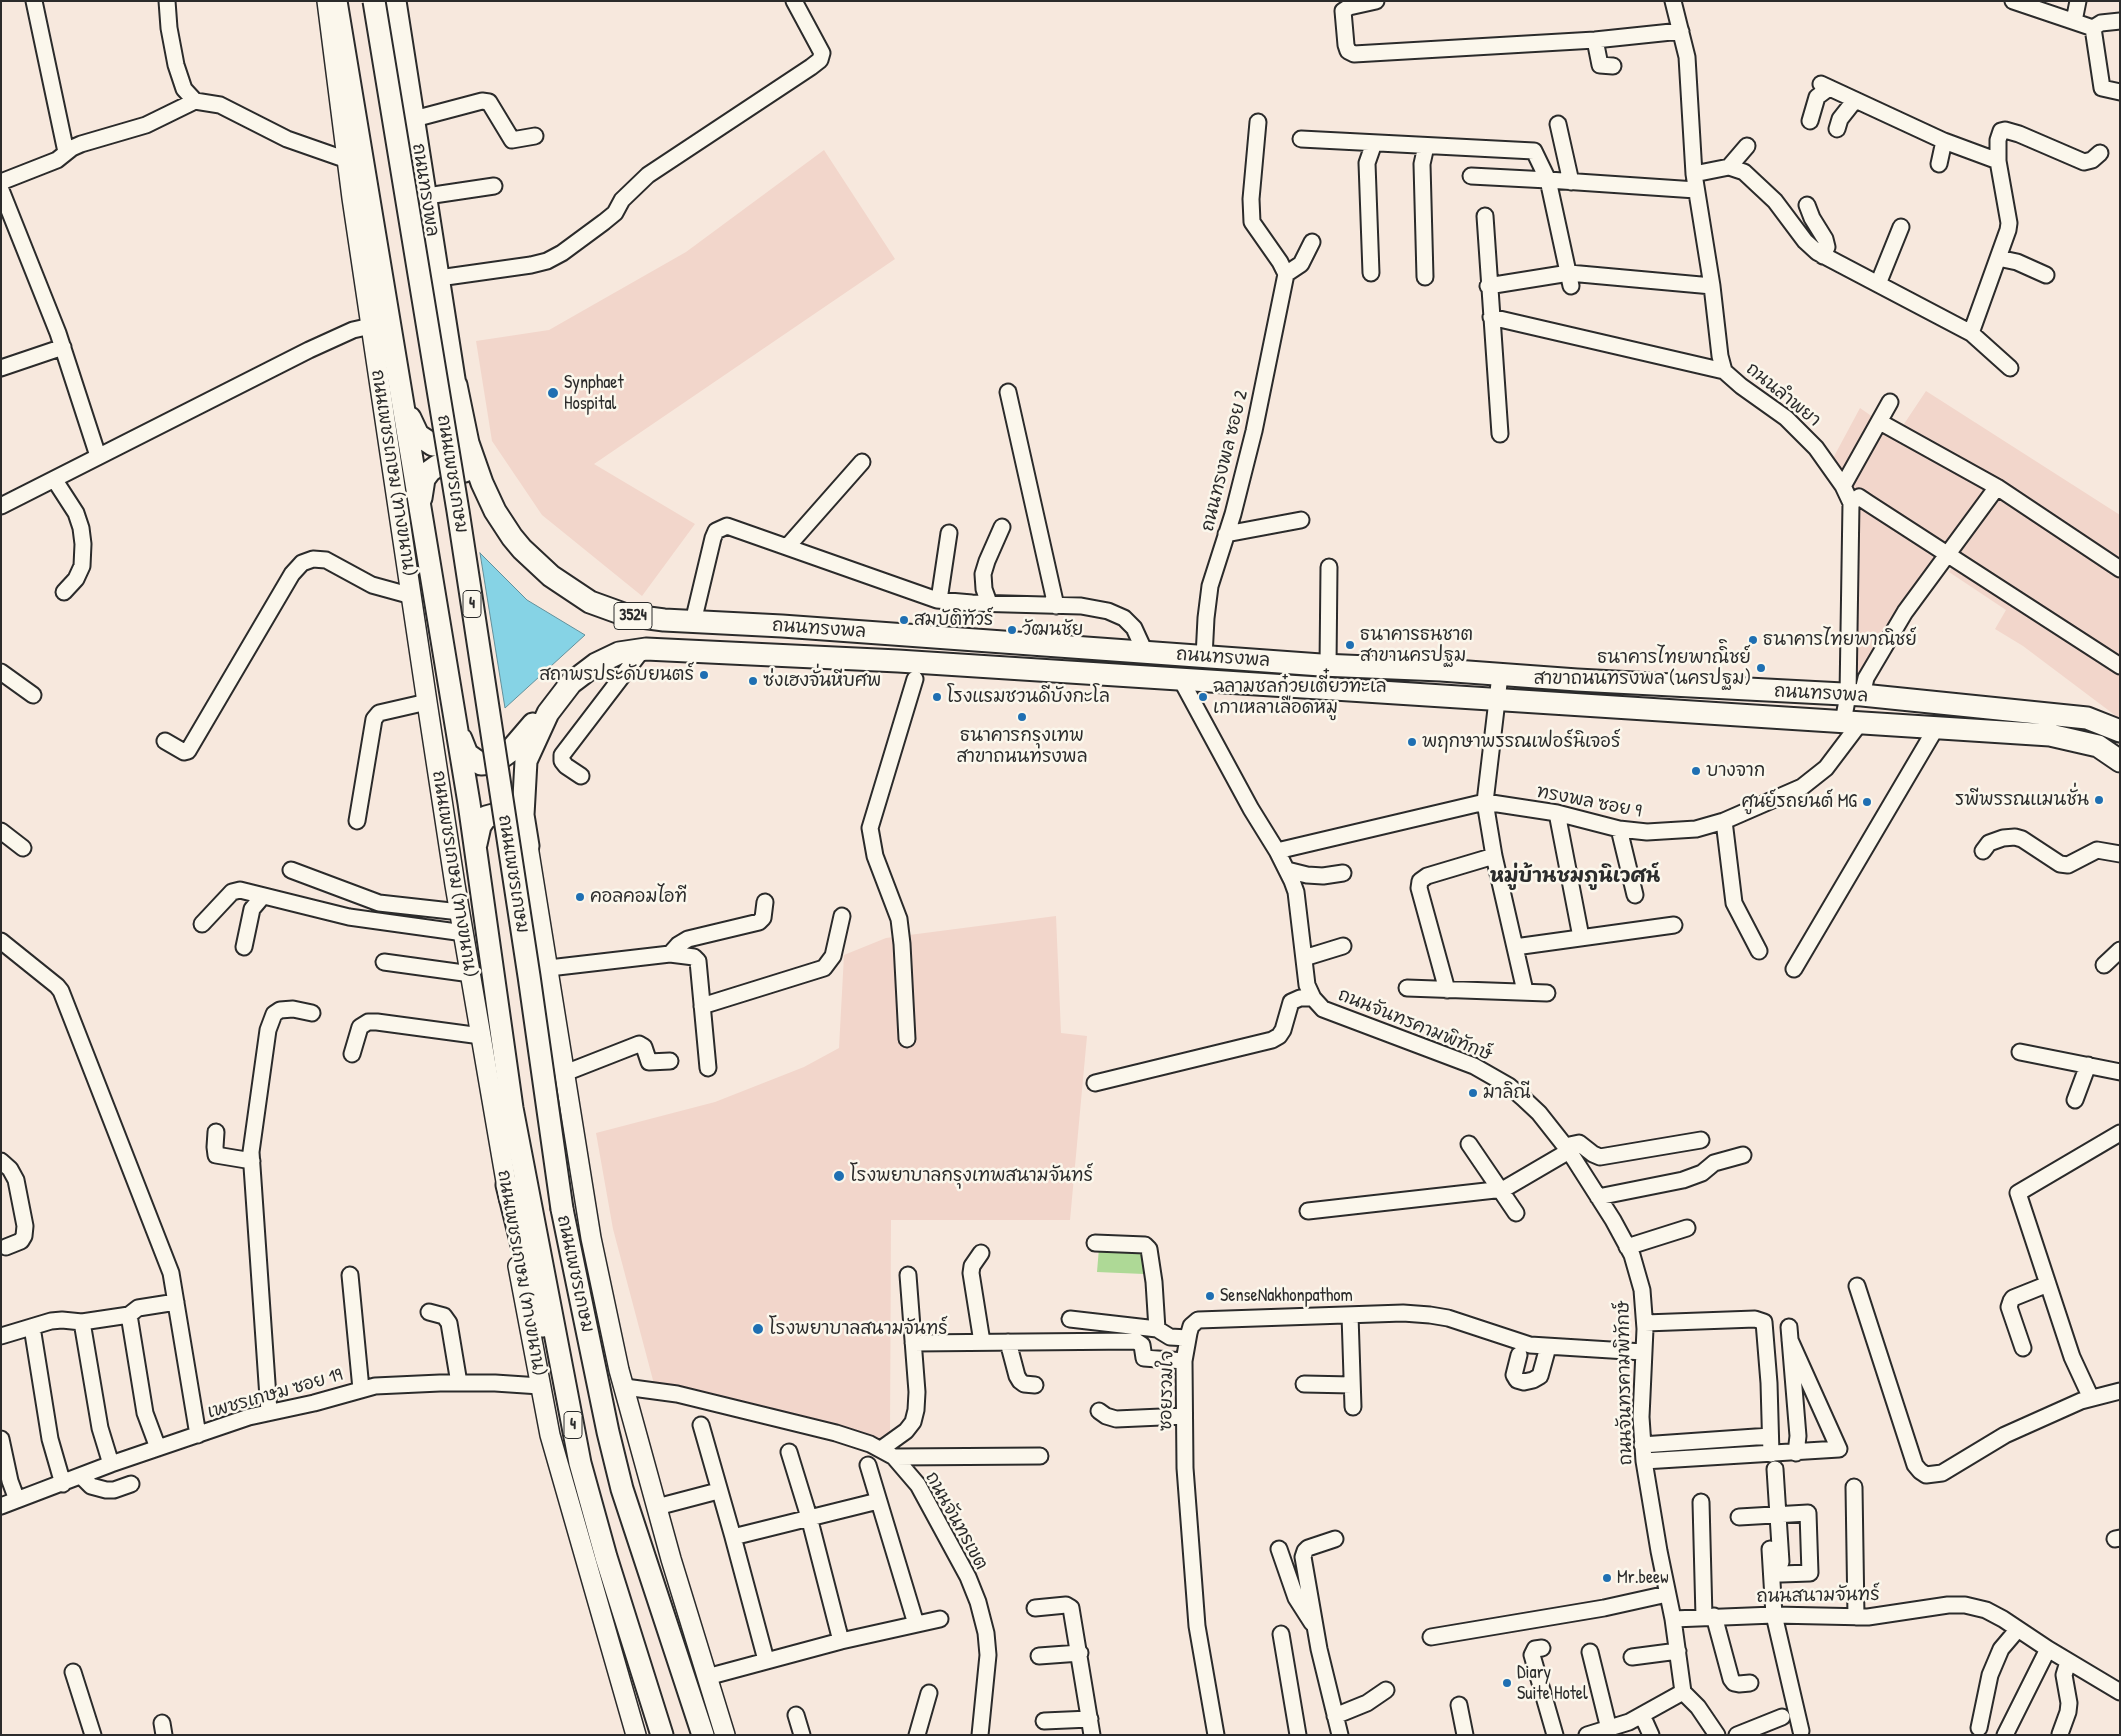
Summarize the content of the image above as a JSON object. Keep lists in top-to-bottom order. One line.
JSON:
{"streets":{"highway":["ถนนทรงพล","ถนนเพชรเกษม","4","3524"],"main road":["ถนนเพชรเกษม (ทางขนาน)"],"street":["ถนนลำพยา","ถนนทรงพล ซอย 2","ทรงพล ซอย 9","ถนนจันทรคามพิทักษ์","ซอยรวมใจ","เพชรเกษม ซอย 19","ถนนจันทรเขต","ถนนสนามจันทร์"]},"crossings":[["ถนนทรงพล","ถนนลำพยา"],["ถนนทรงพล","ถนนทรงพล ซอย 2"],["ถนนทรงพล","ทรงพล ซอย 9"],["ถนนทรงพล","ถนนจันทรคามพิทักษ์"],["ถนนลำพยา","ทรงพล ซอย 9"],["ถนนเพชรเกษม (ทางขนาน)","เพชรเกษม ซอย 19"],["ถนนจันทรคามพิทักษ์","ซอยรวมใจ"],["ถนนจันทรคามพิทักษ์","ถนนสนามจันทร์"]],"districts":["หมู่บ้านชมภูนิเวศน์"],"places":["Synphaet Hospital","สมบัติทัวร์","วัฒนชัย","ธนาคารไทยพาณิชย์","ธนาคารธนชาต สาขานครปฐม","ธนาคารไทยพาณิิชย์ สาขาถนนทรงพล (นครปฐม)","สถาพรประดับยนตร์","ซ่งเฮงจั่นหีบศพ","โรงแรมชวนดีบังกะโล","ฉลามชลก๋วยเตี๋ยวทะเล เกาเหลาเลือดหมู","ธนาคารกรุงเทพ สาขาถนนทรงพล","พฤกษาพรรณเฟอร์นิเจอร์","บางจาก","รพีพรรณแมนชั่น","ศูนย์รถยนต์ MG","คอลคอมไอที","มาลิณี","โรงพยาบาลกรุงเทพสนามจันทร์","SenseNakhonpathom","โรงพยาบาลสนามจันทร์","Mr.beew","Diary Suite Hotel"]}
